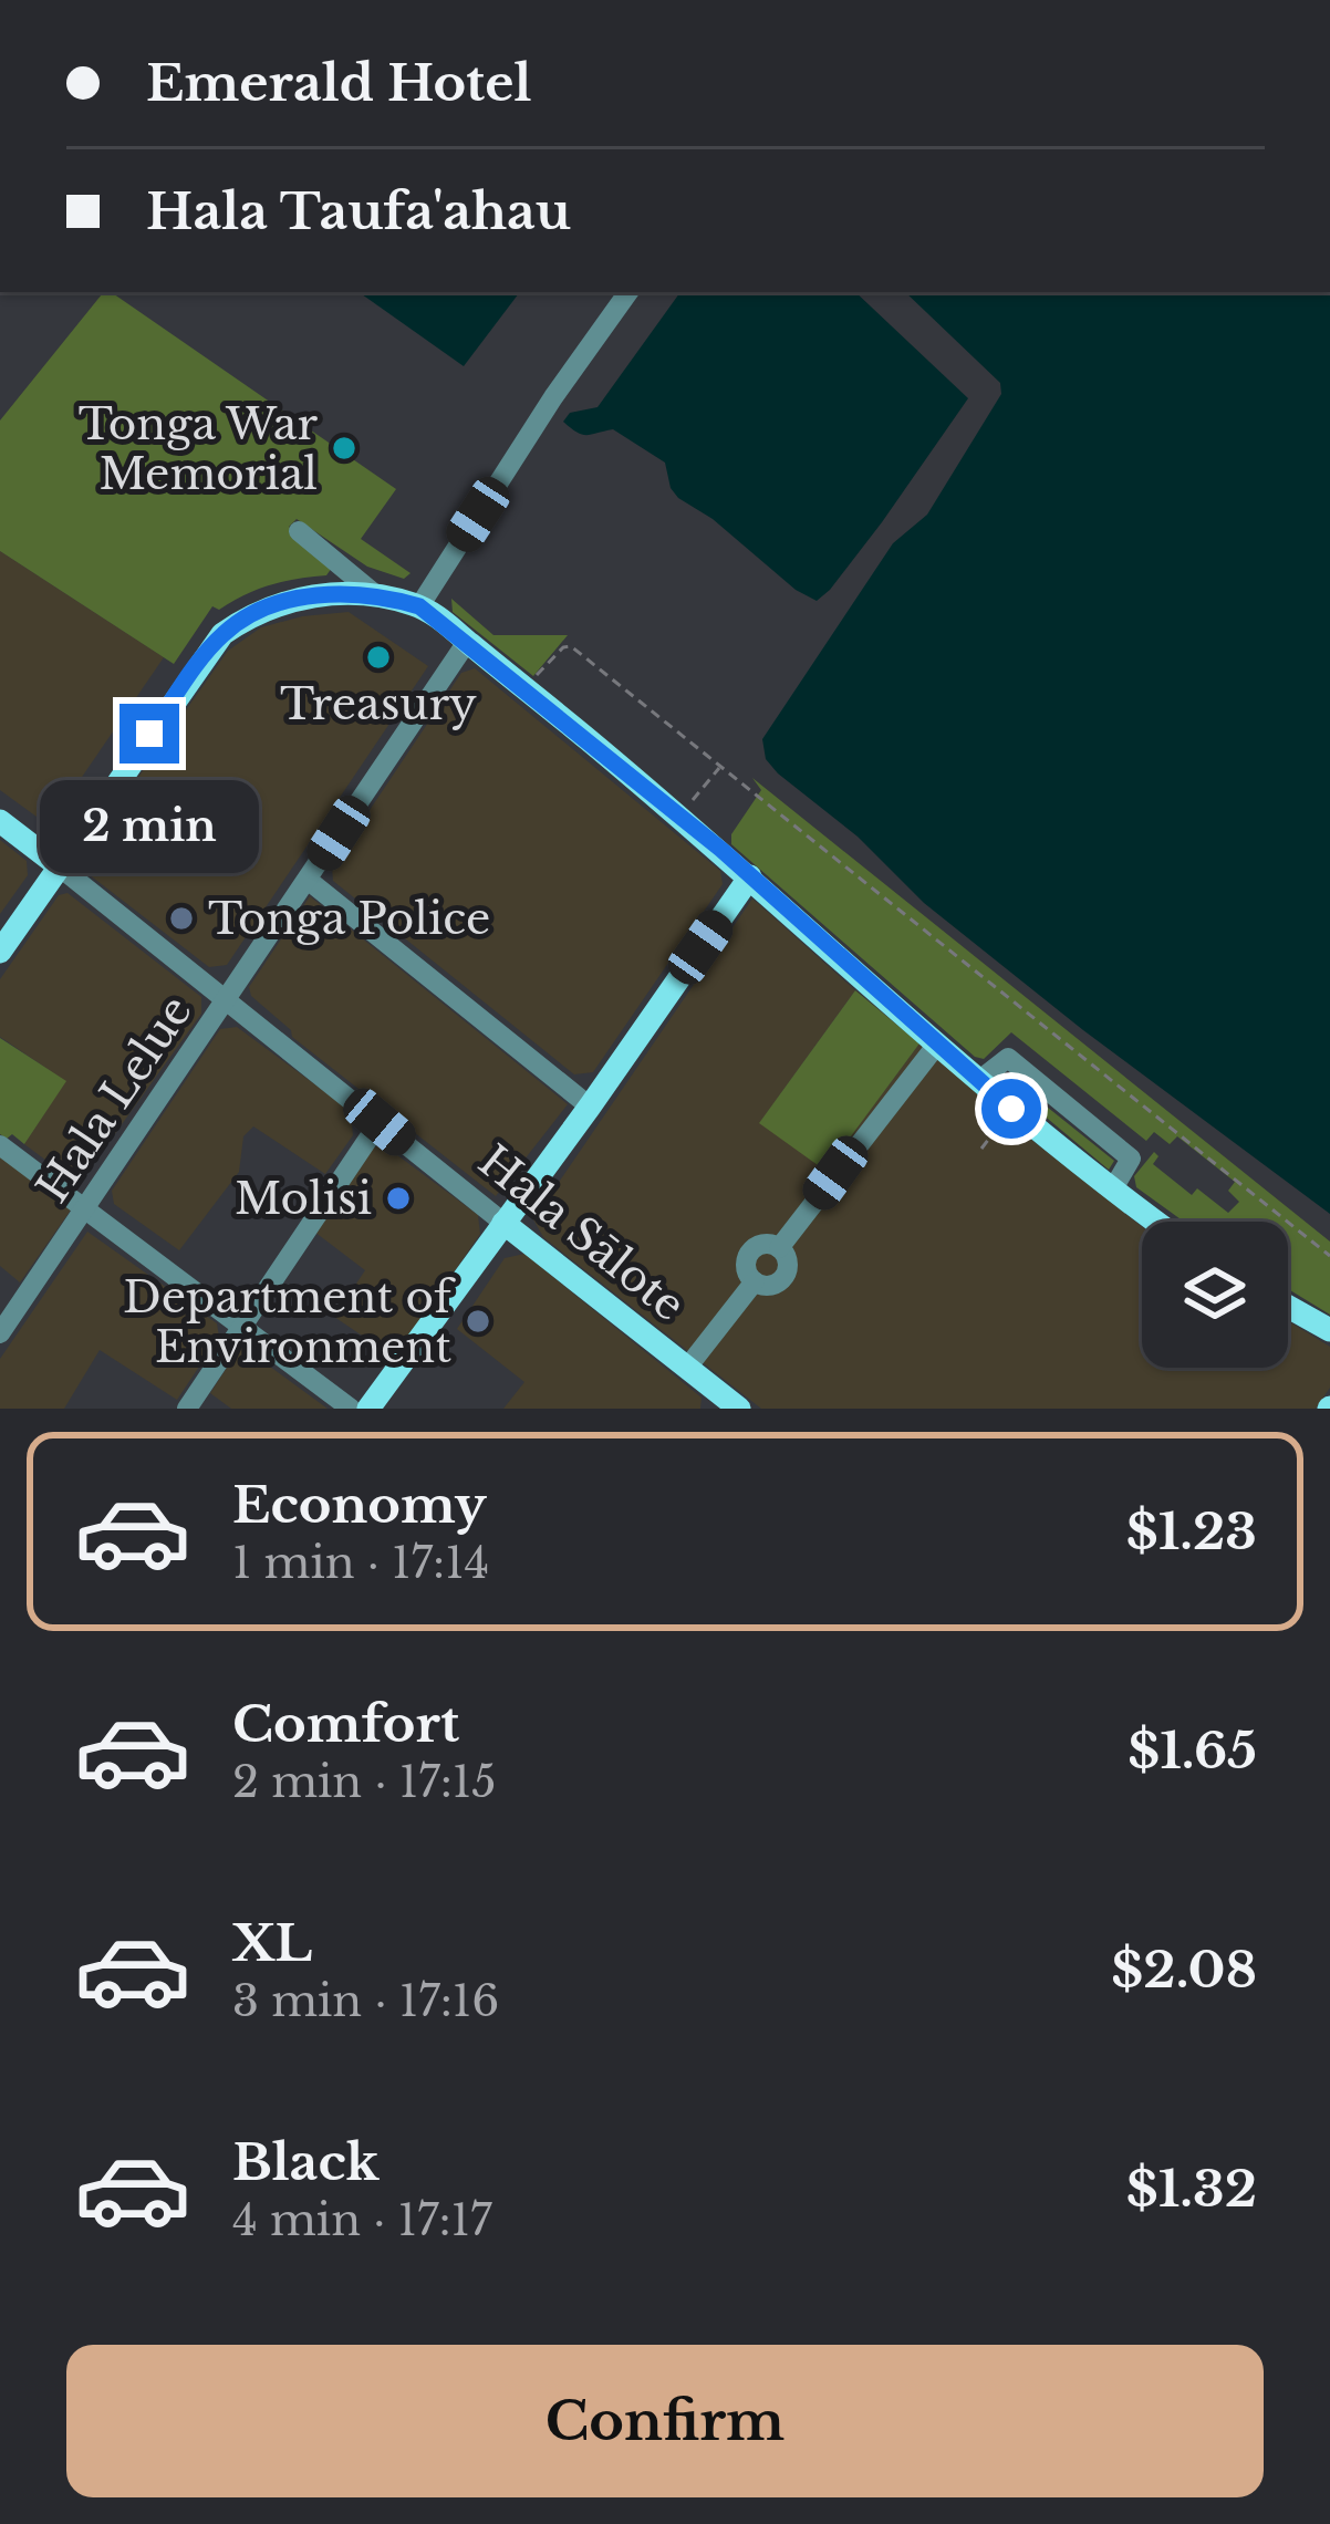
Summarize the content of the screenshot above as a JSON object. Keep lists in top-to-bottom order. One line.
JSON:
{"streets":{"main road":["Hala Sālote"],"street":["Hala Lelue"]},"crossings":[["Hala Lelue","Hala Sālote"]],"places":["Tonga War Memorial","Treasury","Tonga Police","Molisi","Department of Environment"],"page":{"banner":["Emerald Hotel","Hala Taufa'ahau"],"bubble":"2 min","list":[{"name":"Economy","note":"1 min · 17:14","value":"$1.23"},{"name":"Comfort","note":"2 min · 17:15","value":"$1.65"},{"name":"XL","note":"3 min · 17:16","value":"$2.08"},{"name":"Black","note":"4 min · 17:17","value":"$1.32"}],"buttons":"Confirm"}}
